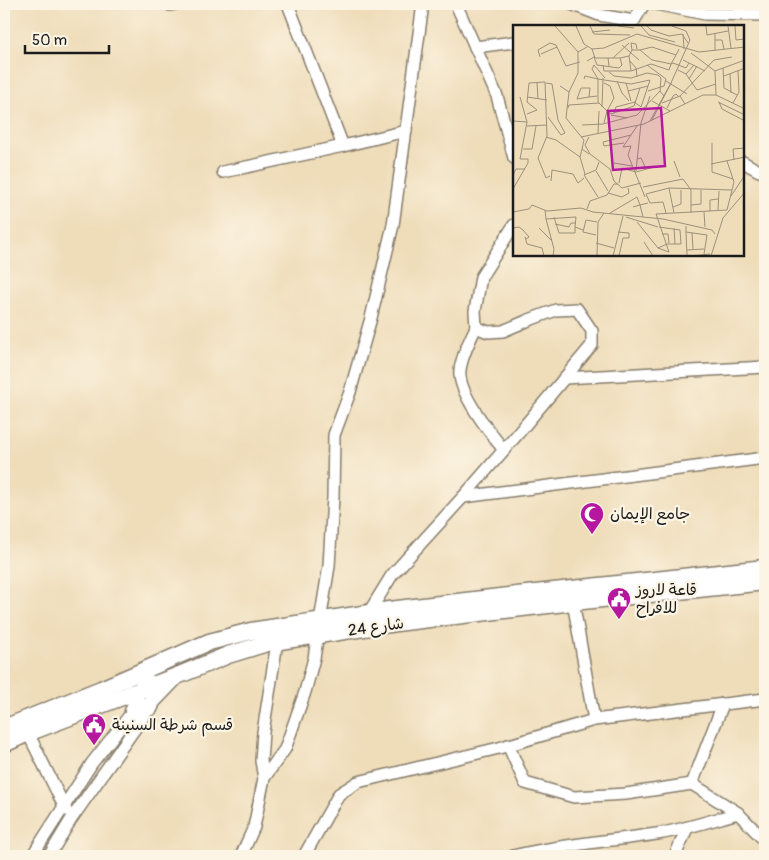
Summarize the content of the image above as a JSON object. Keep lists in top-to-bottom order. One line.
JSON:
{"streets":{"street":["شارع 24"]},"places":{"mosque":["جامع الإيمان"],"public building":["قاعة لاروز للافراح","قسم شرطة السنينة"]},"scale_bar":"50 m"}
